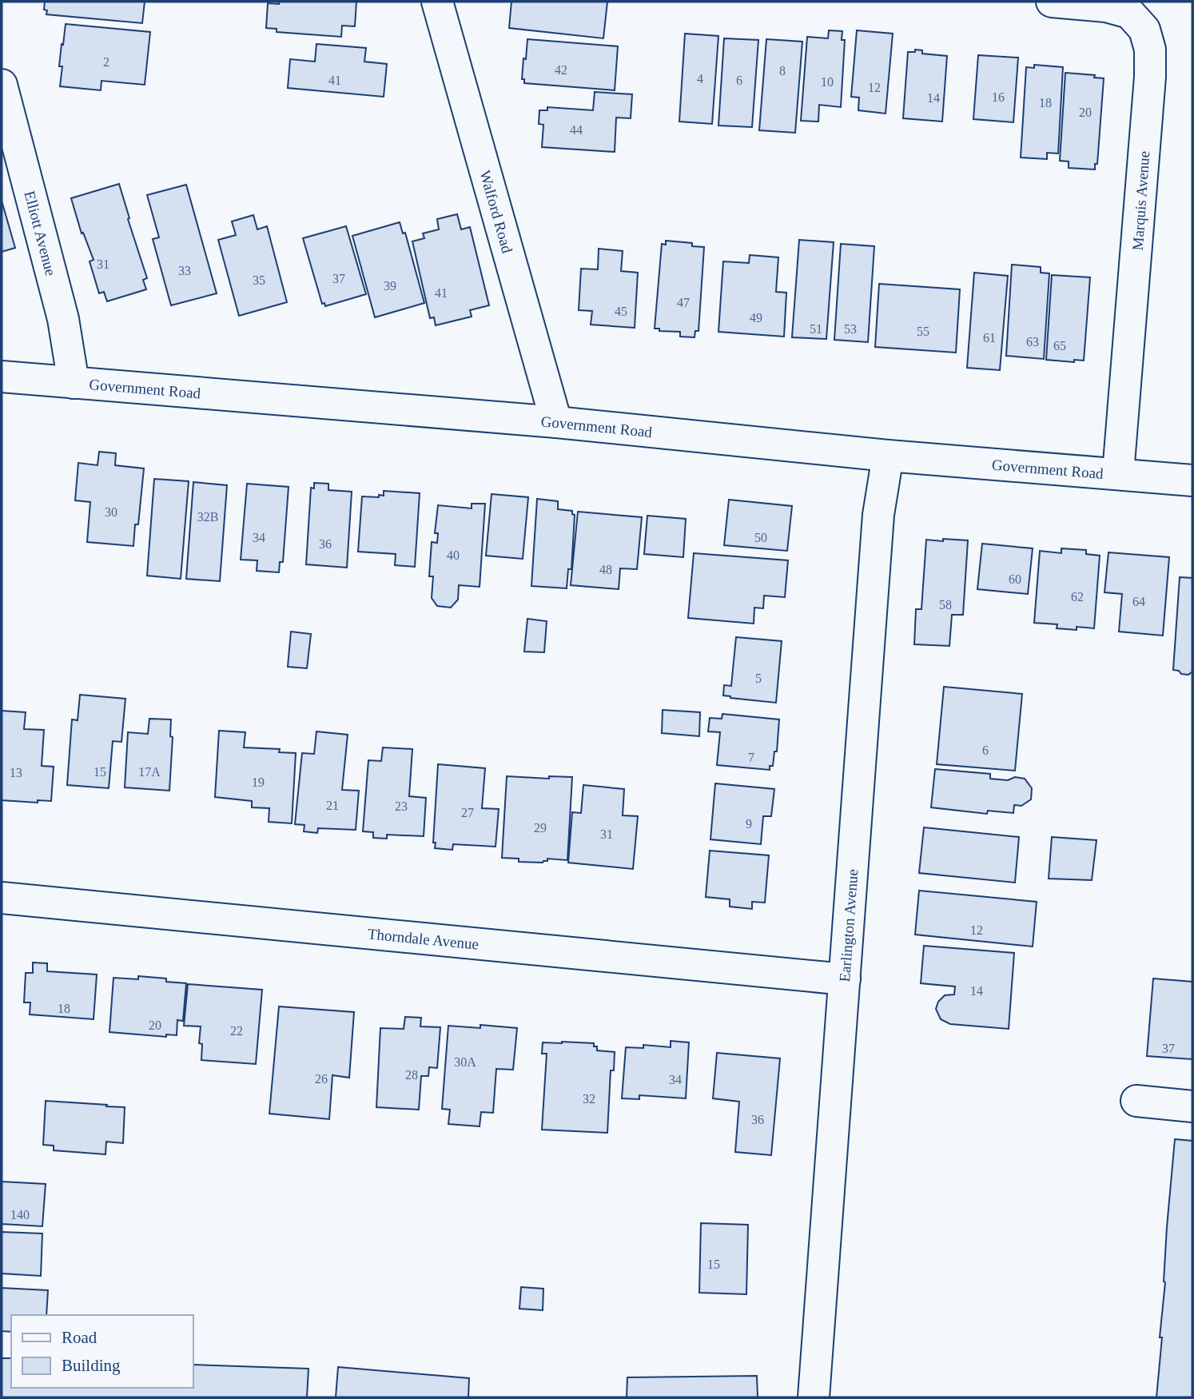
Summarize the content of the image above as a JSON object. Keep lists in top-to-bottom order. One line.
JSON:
{"streets":{"street":["Marquis Avenue","Walford Road","Elliott Avenue","Government Road","Earlington Avenue","Thorndale Avenue"]},"crossings":[["Marquis Avenue","Government Road"],["Walford Road","Government Road"],["Elliott Avenue","Government Road"],["Government Road","Earlington Avenue"],["Earlington Avenue","Thorndale Avenue"]],"house_numbers":["2","42","8","4","41","6","10","12","16","14","18","20","44","31","33","37","35","39","41","47","45","49","51","53","55","61","63","65","30","32B","34","50","36","40","48","60","62","64","58","5","6","7","15","17A","13","19","21","23","27","9","29","31","12","14","18","20","22","37","30A","28","26","34","32","36","140","15"],"legend":["Road","Building"]}
